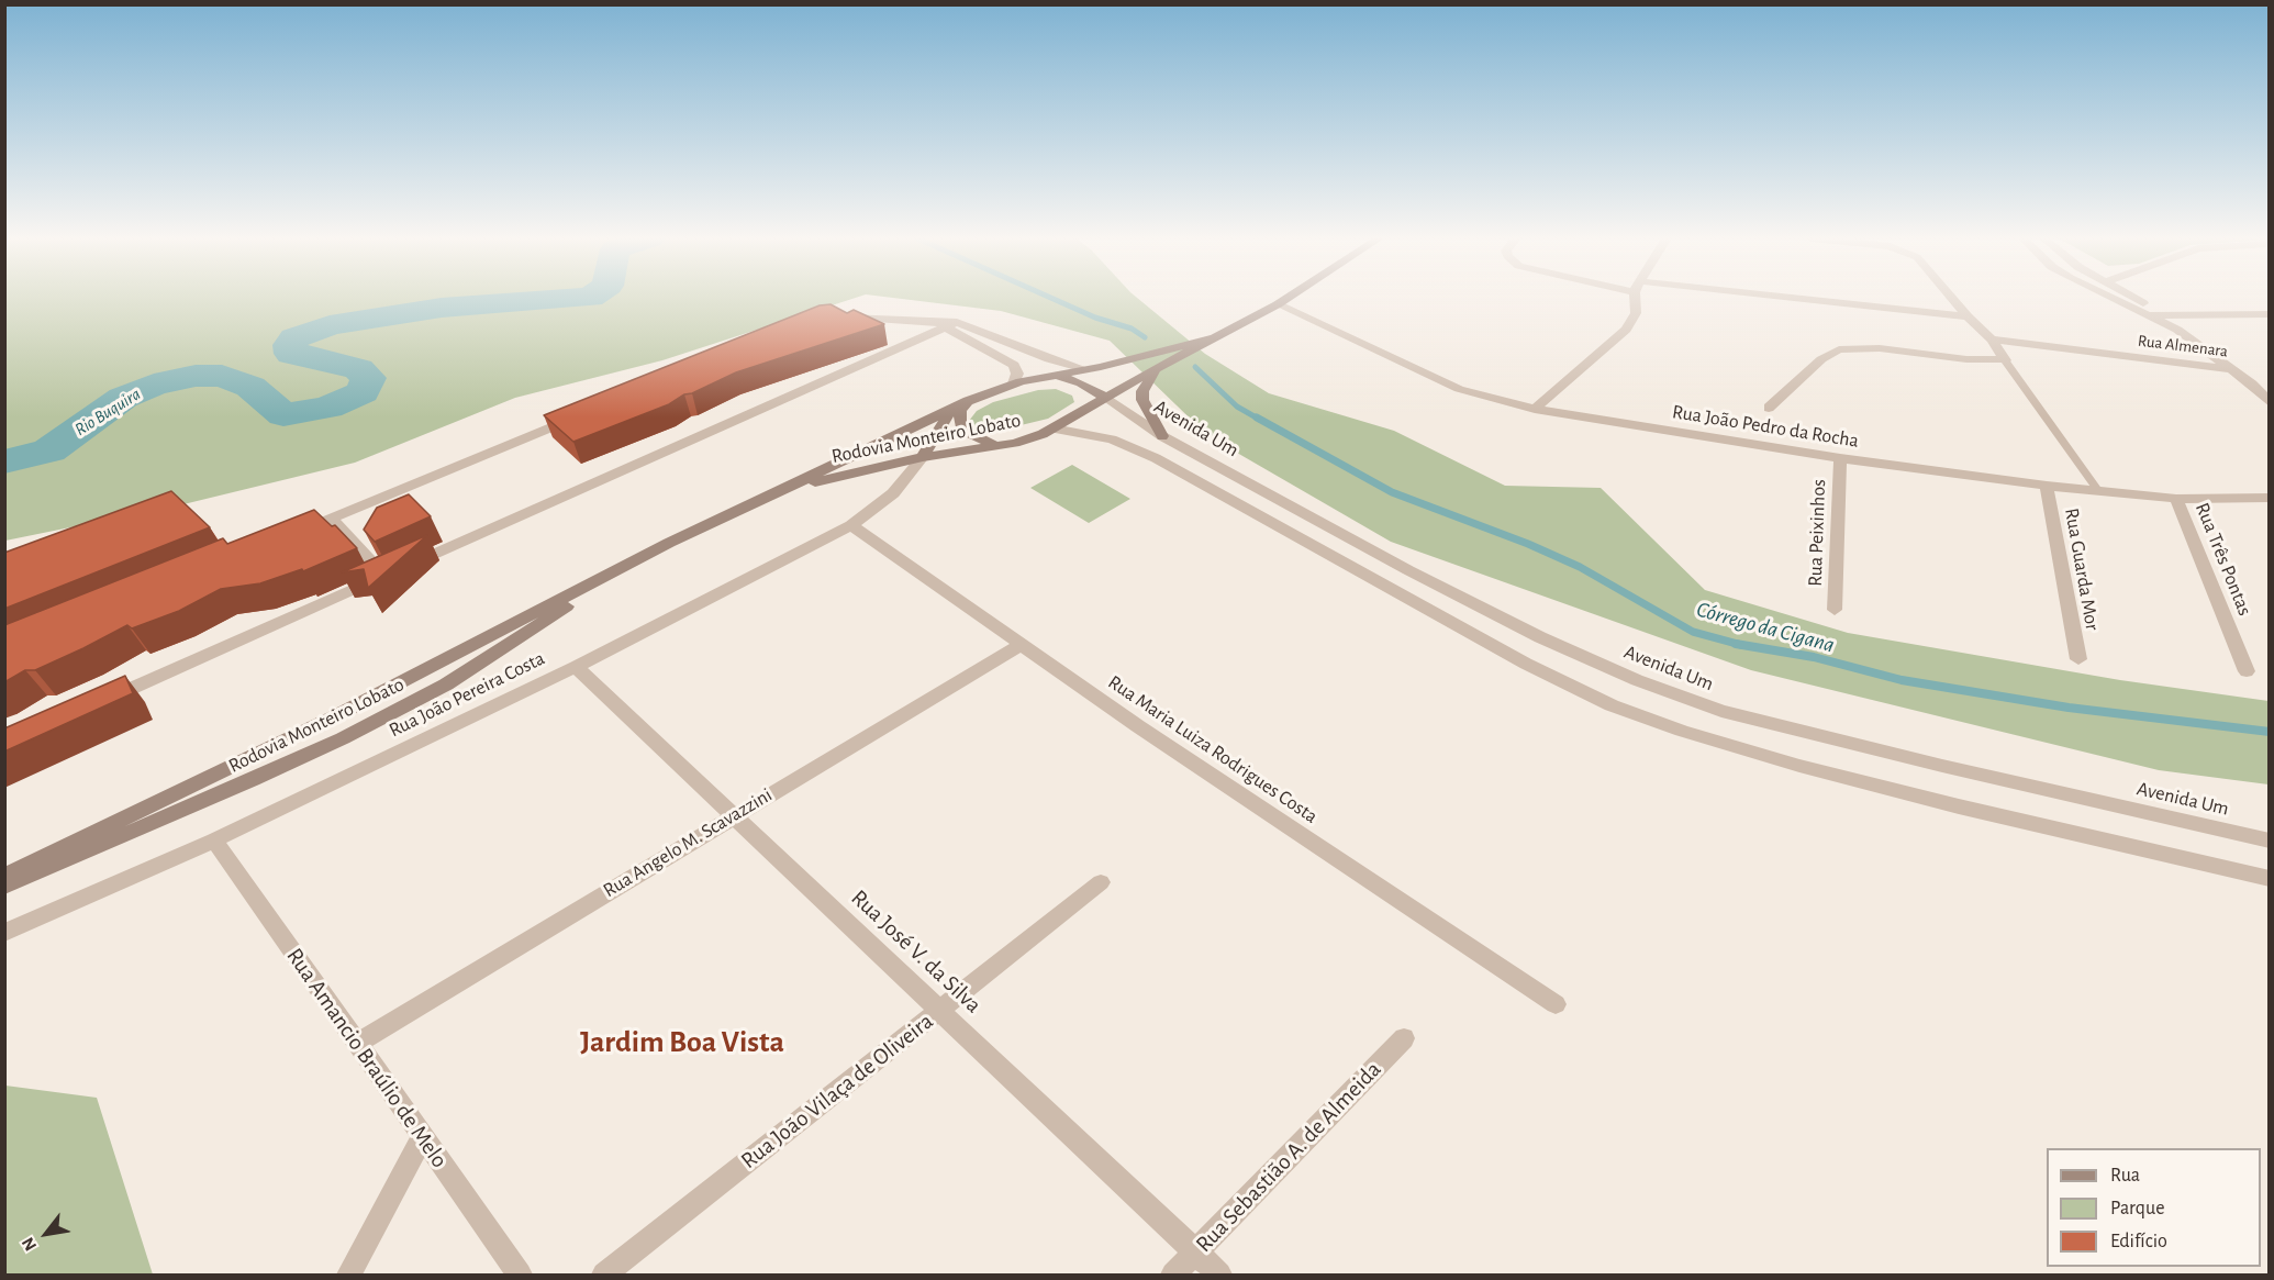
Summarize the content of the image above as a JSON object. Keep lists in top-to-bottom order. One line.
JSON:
{"streets":{"main road":["Rodovia Monteiro Lobato"],"street":["Rua Almenara","Rua João Pedro da Rocha","Avenida Um","Rua Peixinhos","Rua Três Pontas","Rua Guarda Mor","Rua João Pereira Costa","Rua Maria Luiza Rodrigues Costa","Rua Angelo M. Scavazzini","Rua José V. da Silva","Rua Amancio Braúlio de Melo","Rua João Vilaça de Oliveira","Rua Sebastião A. de Almeida"]},"crossings":[["Rua João Pedro da Rocha","Rodovia Monteiro Lobato"],["Rua João Pedro da Rocha","Rua Peixinhos"],["Rua João Pedro da Rocha","Rua Três Pontas"],["Rua João Pedro da Rocha","Rua Guarda Mor"],["Avenida Um","Rodovia Monteiro Lobato"],["Rodovia Monteiro Lobato","Rua João Pereira Costa"],["Rua João Pereira Costa","Rua Maria Luiza Rodrigues Costa"],["Rua João Pereira Costa","Rua José V. da Silva"],["Rua João Pereira Costa","Rua Amancio Braúlio de Melo"],["Rua Maria Luiza Rodrigues Costa","Rua Angelo M. Scavazzini"],["Rua Angelo M. Scavazzini","Rua José V. da Silva"],["Rua Angelo M. Scavazzini","Rua Amancio Braúlio de Melo"],["Rua José V. da Silva","Rua João Vilaça de Oliveira"],["Rua José V. da Silva","Rua Sebastião A. de Almeida"]],"districts":["Jardim Boa Vista"],"water":["Rio Buquira","Córrego da Cigana"],"legend":["Rua","Parque","Edifício"],"north":"bottom left"}
